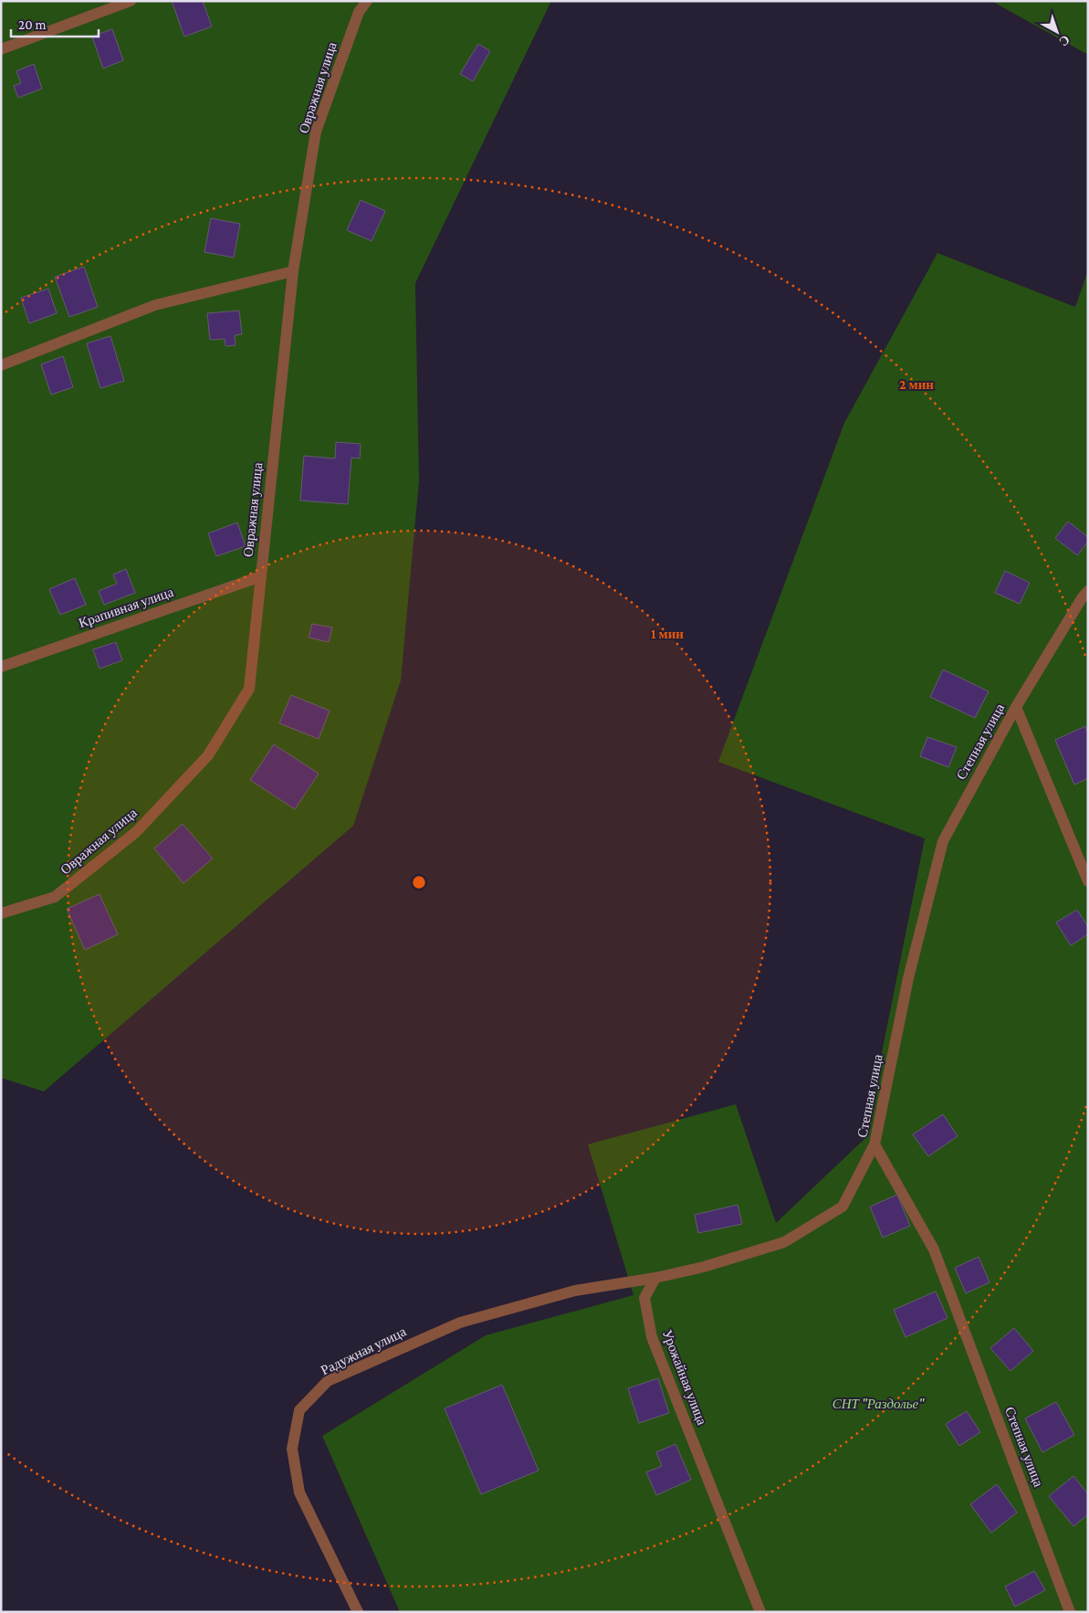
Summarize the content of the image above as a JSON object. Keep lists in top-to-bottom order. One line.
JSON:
{"streets":{"street":["Овражная улица","Крапивная улица","Степная улица","Радужная улица","Урожайная улица"]},"crossings":[["Овражная улица","Крапивная улица"],["Радужная улица","Урожайная улица"]],"parks":["СНТ \"Раздолье\""],"scale_bar":"20 m","north":"bottom right","rings":["2 мин","1 мин"]}
